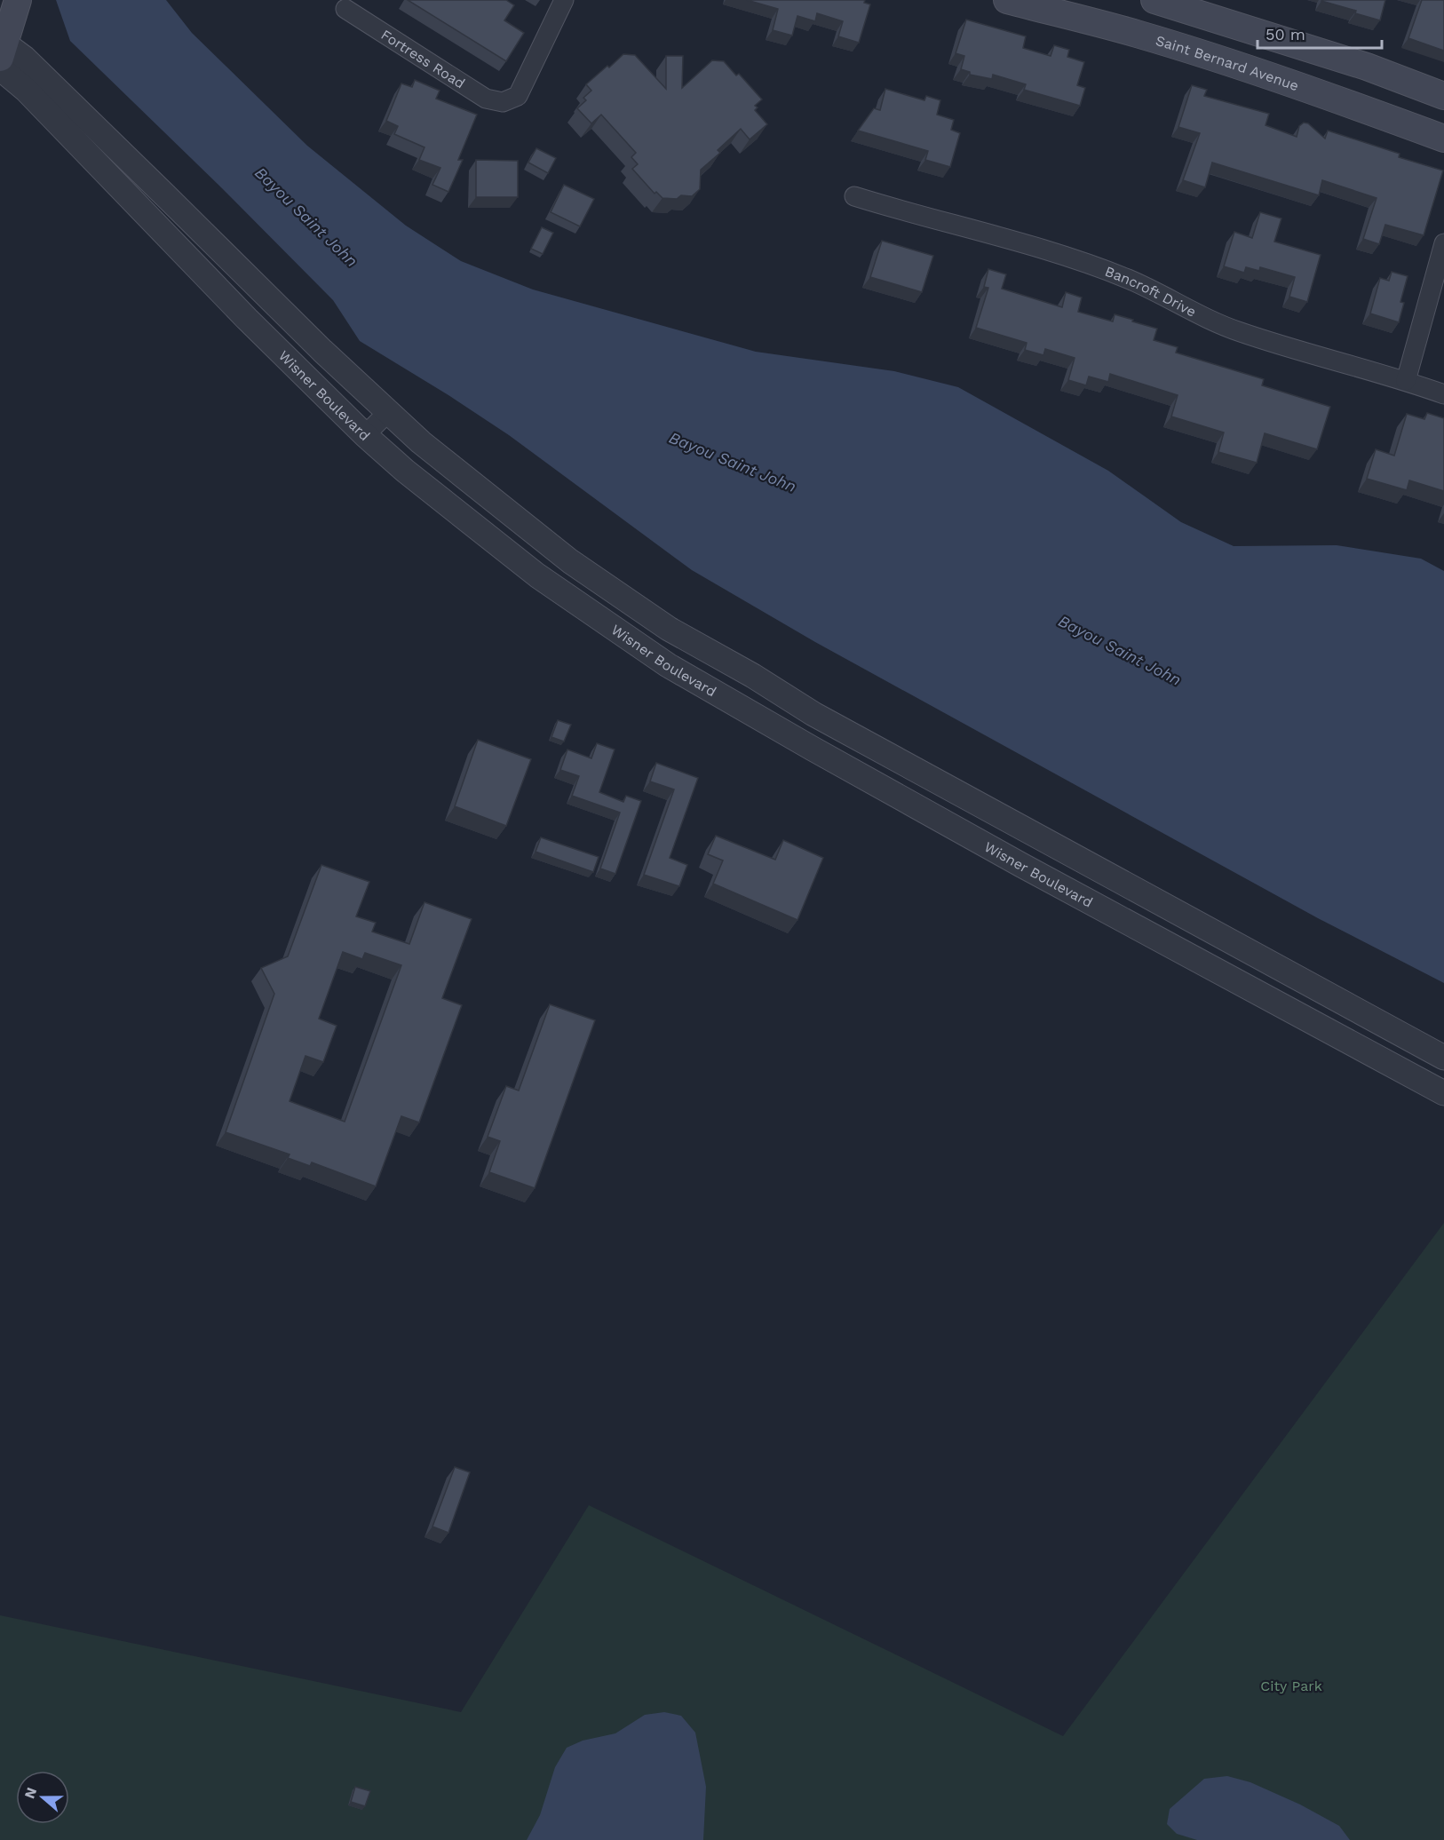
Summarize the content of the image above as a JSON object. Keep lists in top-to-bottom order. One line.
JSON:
{"streets":{"main road":["Saint Bernard Avenue"],"street":["Fortress Road","Bancroft Drive","Wisner Boulevard"]},"water":["Bayou Saint John"],"parks":["City Park"],"scale_bar":"50 m","north":"left"}
